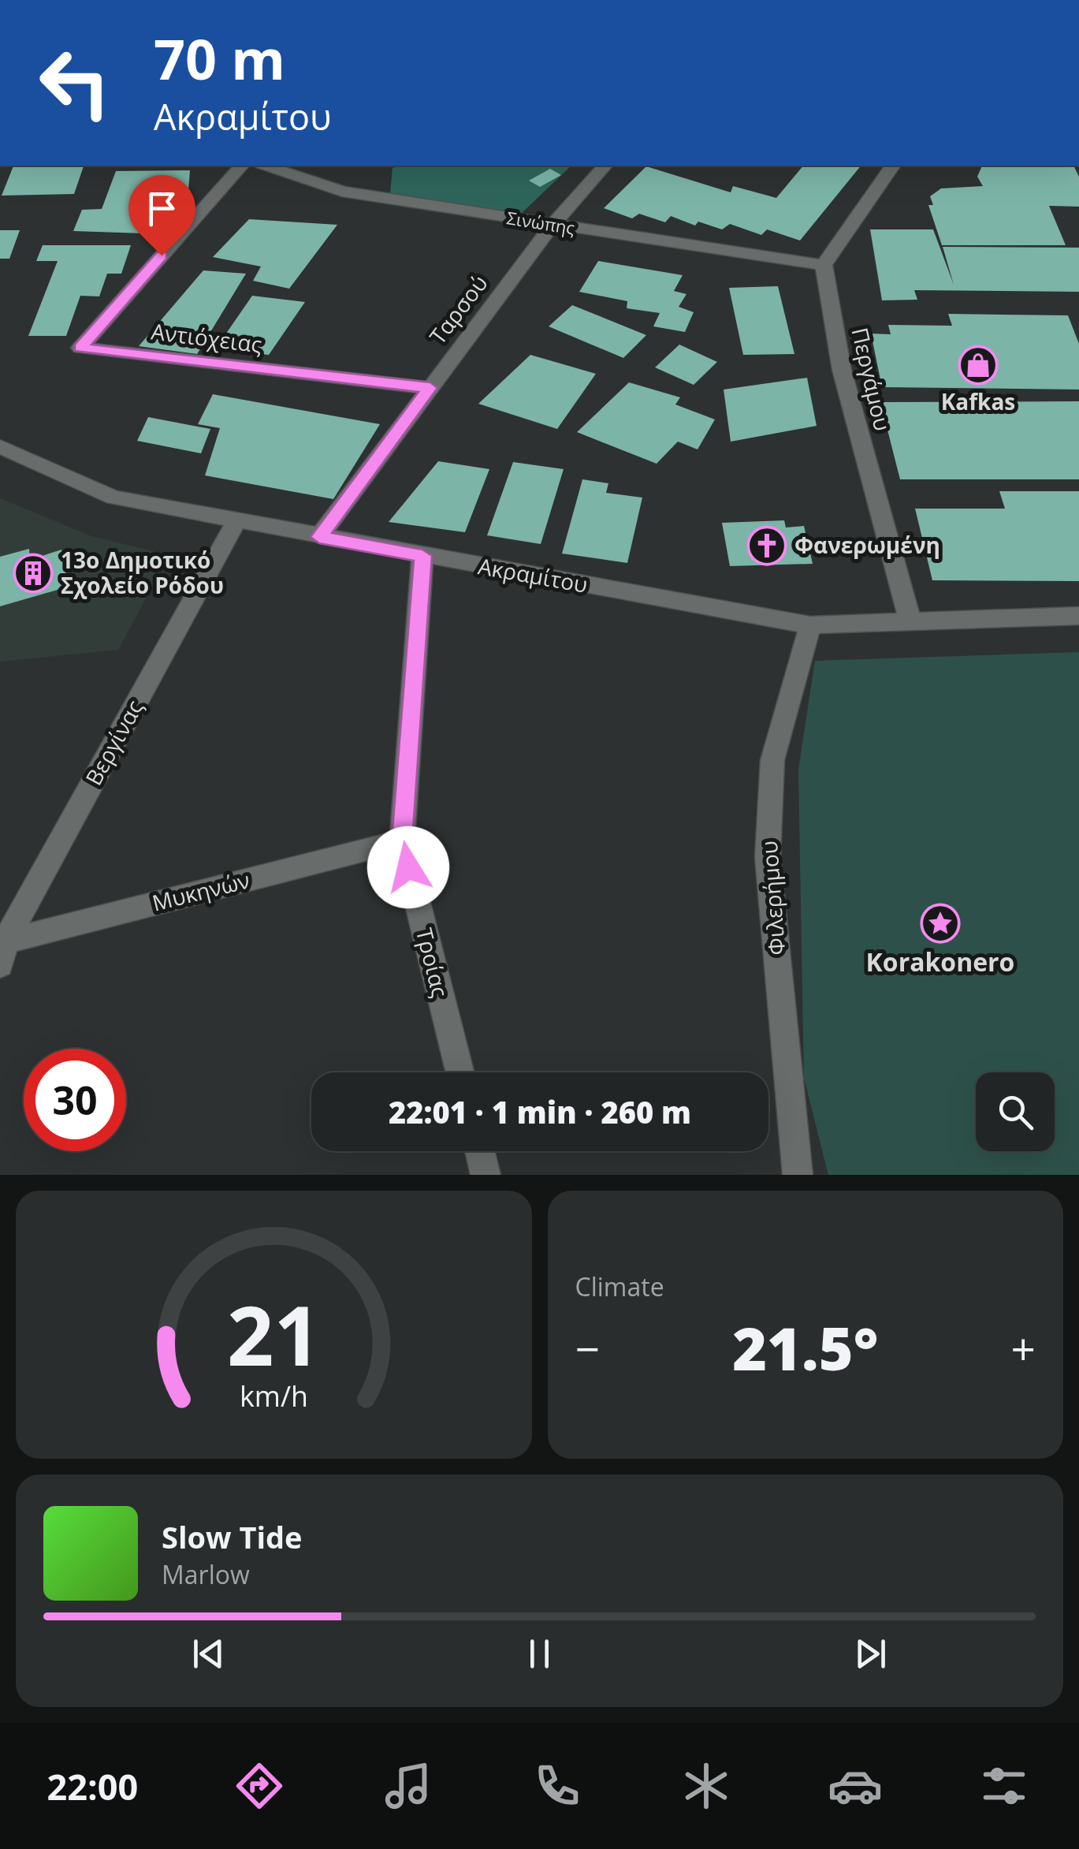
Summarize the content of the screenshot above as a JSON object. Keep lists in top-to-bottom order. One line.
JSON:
{"streets":{"street":["Σινώπης","Ταρσού","Αντιόχειας","Περγάμου","Ακραμίτου","Βεργίνας","Μυκηνών","Φιλερήμου","Τροίας"]},"crossings":[["Σινώπης","Ταρσού"],["Σινώπης","Περγάμου"],["Ταρσού","Αντιόχειας"],["Ταρσού","Ακραμίτου"],["Περγάμου","Ακραμίτου"],["Ακραμίτου","Βεργίνας"],["Ακραμίτου","Φιλερήμου"],["Ακραμίτου","Τροίας"],["Βεργίνας","Μυκηνών"],["Μυκηνών","Τροίας"]],"places":{"shop":["Kafkas"],"church":["Φανερωμένη"],"building":["13ο Δημοτικό Σχολείο Ρόδου"],"place":["Korakonero"]},"page":{"turn":["70 m","Ακραμίτου"],"limit":"30","trip":"22:01 · 1 min · 260 m","tile":"Climate","heat":["−","21.5°","+"],"song":["Slow Tide","Marlow"],"tabs":"22:00","gauge":["21","km/h"]}}
